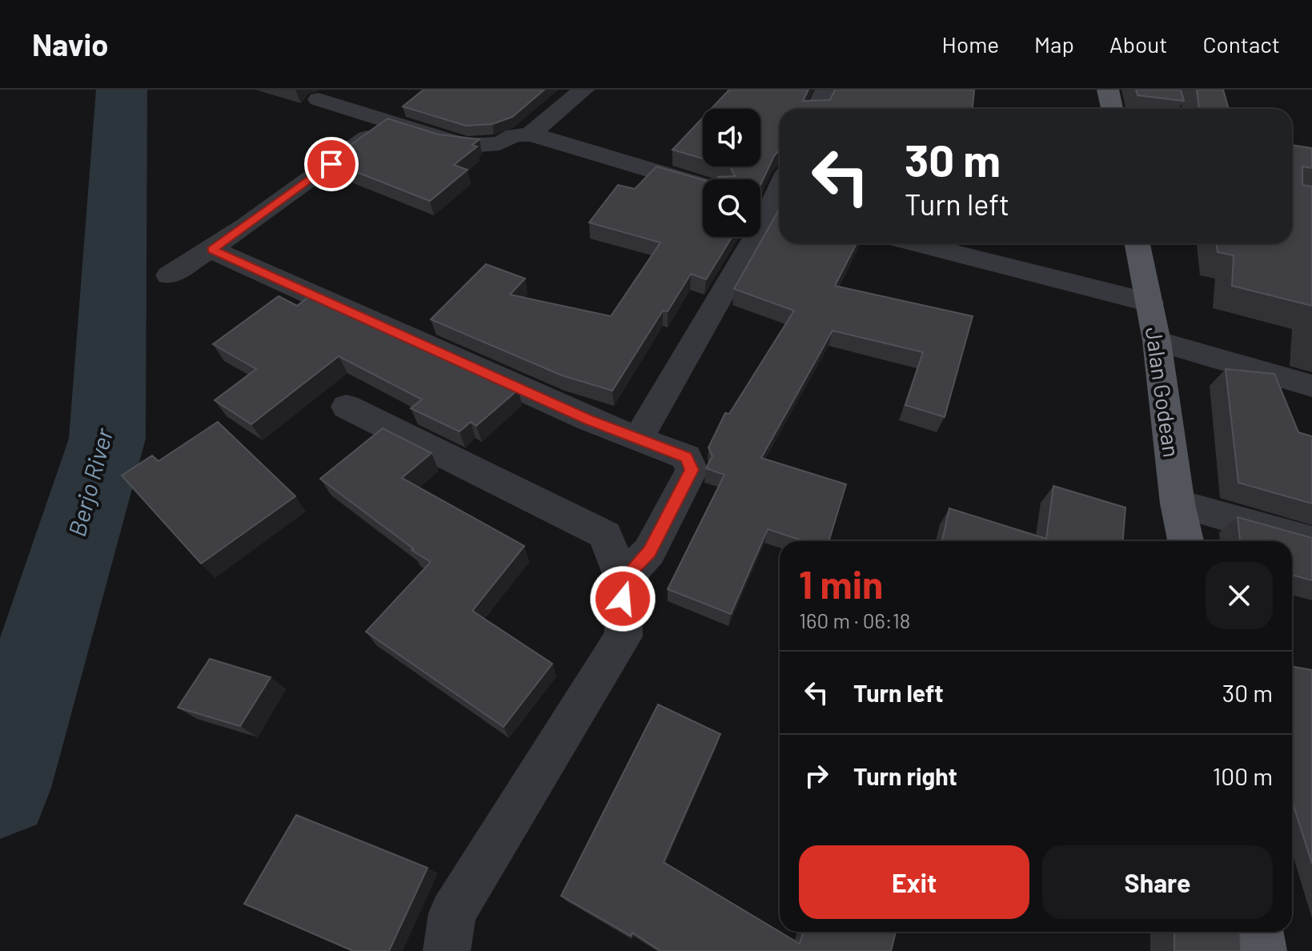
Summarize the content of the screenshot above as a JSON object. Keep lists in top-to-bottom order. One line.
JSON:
{"streets":{"main road":["Jalan Godean"]},"water":["Berjo River"],"page":{"header":"Navio","nav":["Home","Map","About","Contact"],"turn":["30 m","Turn left"],"heading":["1 min","160 m · 06:18"],"list":[{"name":"Turn left","value":"30 m"},{"name":"Turn right","value":"100 m"}],"buttons":["Exit","Share"]}}
